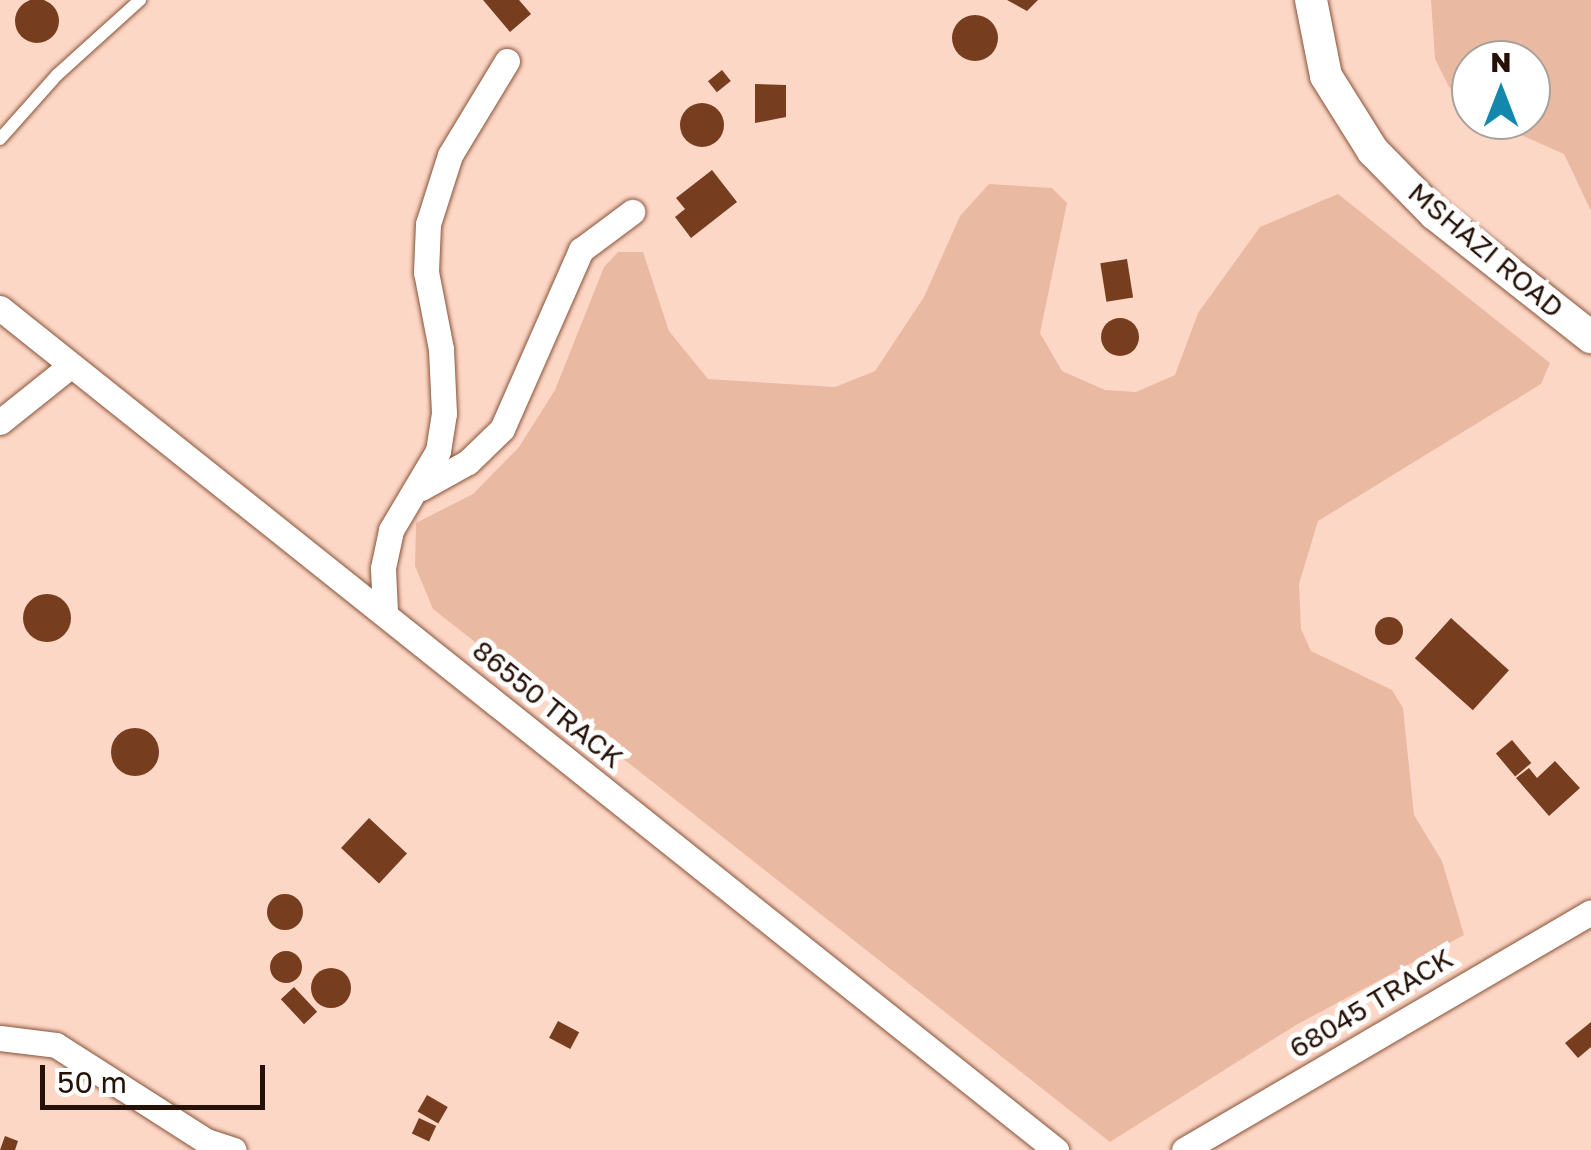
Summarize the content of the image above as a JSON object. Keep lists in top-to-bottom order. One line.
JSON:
{"streets":{"street":["MSHAZI ROAD","86550 TRACK","68045 TRACK"]},"scale_bar":"50 m","north":"top"}
